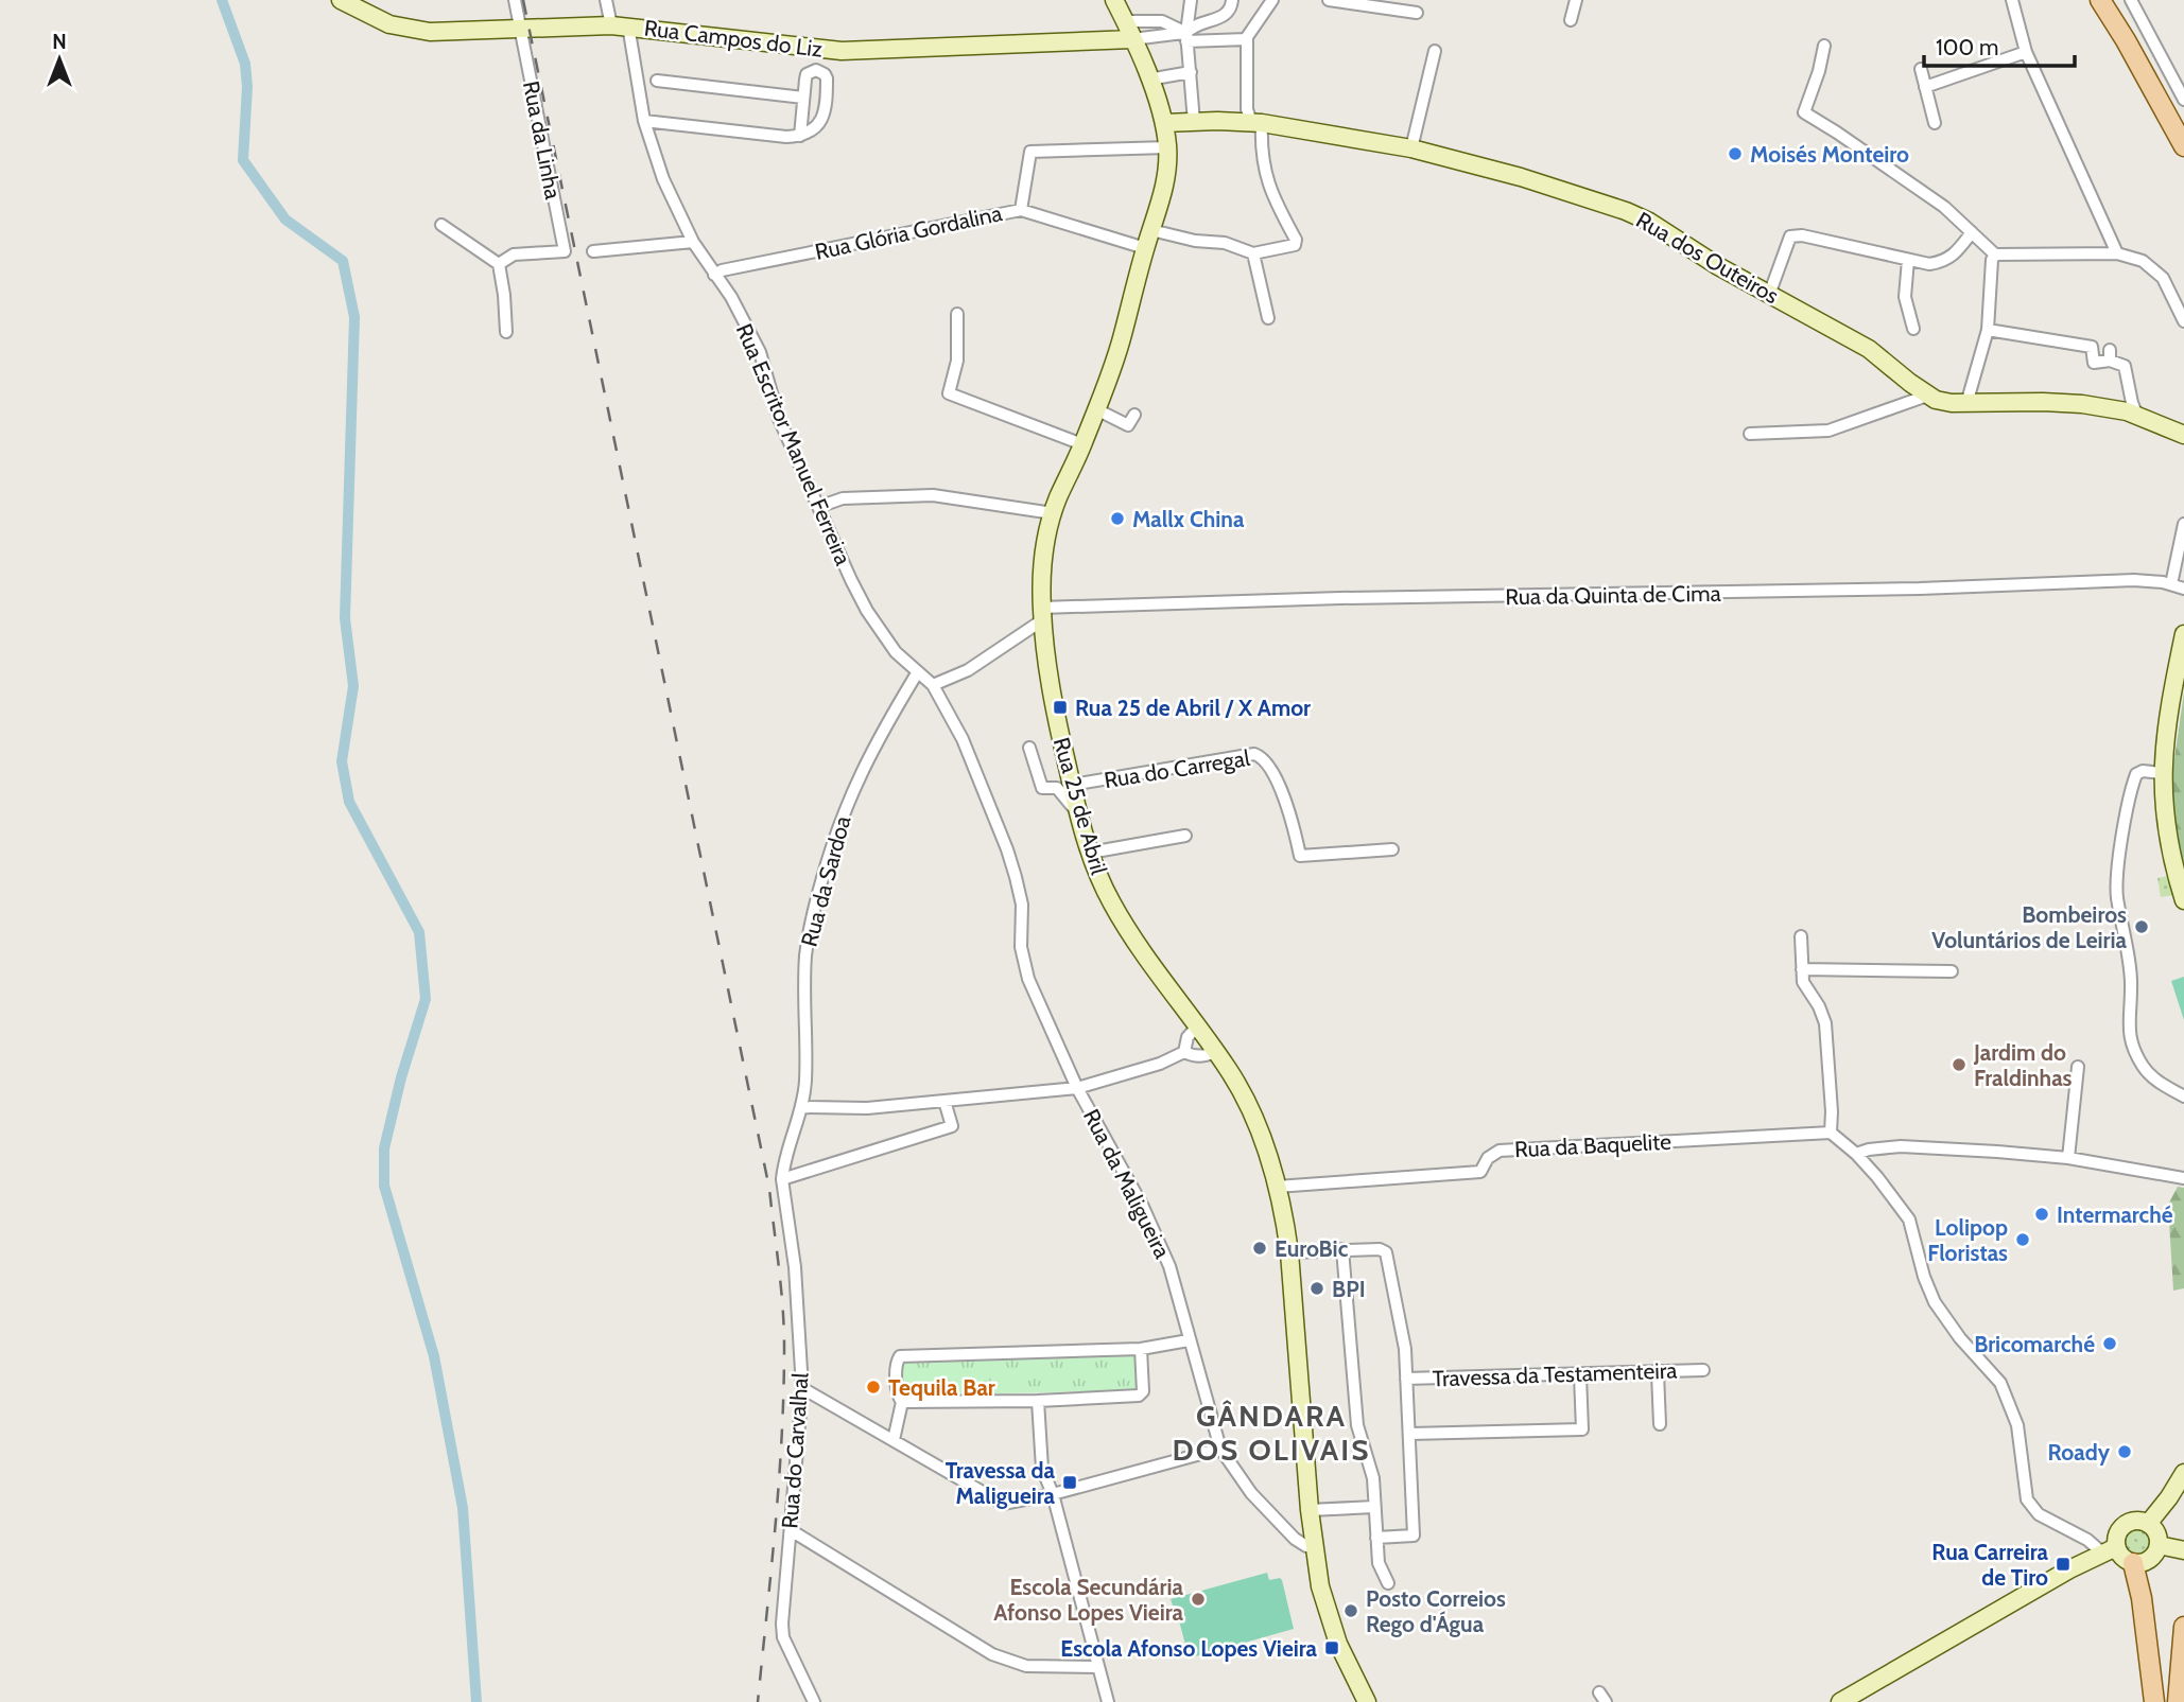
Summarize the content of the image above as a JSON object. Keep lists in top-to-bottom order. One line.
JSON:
{"streets":{"main road":["Rua Campos do Liz","Rua dos Outeiros","Rua 25 de Abril"],"street":["Rua da Linha","Rua Glória Gordalina","Rua Escritor Manuel Ferreira","Rua da Quinta de Cima","Rua do Carregal","Rua da Sardoa","Rua da Baquelite","Rua da Maligueira","Travessa da Testamenteira","Rua do Carvalhal"]},"crossings":[["Rua Campos do Liz","Rua da Linha"],["Rua Campos do Liz","Rua Escritor Manuel Ferreira"],["Rua Campos do Liz","Rua 25 de Abril"],["Rua Glória Gordalina","Rua Escritor Manuel Ferreira"],["Rua Glória Gordalina","Rua 25 de Abril"],["Rua dos Outeiros","Rua 25 de Abril"],["Rua Escritor Manuel Ferreira","Rua da Sardoa"],["Rua Escritor Manuel Ferreira","Rua da Maligueira"],["Rua da Quinta de Cima","Rua 25 de Abril"],["Rua do Carregal","Rua 25 de Abril"],["Rua 25 de Abril","Rua da Baquelite"],["Rua 25 de Abril","Rua da Maligueira"],["Rua da Sardoa","Rua do Carvalhal"]],"districts":["GÂNDARA DOS OLIVAIS"],"places":{"other":["Moisés Monteiro","Mallx China","Bombeiros Voluntários de Leiria","Jardim do Fraldinhas","Intermarché","Lolipop Floristas","EuroBic","BPI","Bricomarché","Tequila Bar","Roady","Escola Secundária Afonso Lopes Vieira","Posto Correios Rego d'Água"],"transit":["Rua 25 de Abril / X Amor","Travessa da Maligueira","Rua Carreira de Tiro","Escola Afonso Lopes Vieira"]},"scale_bar":"100 m","north":"top"}
